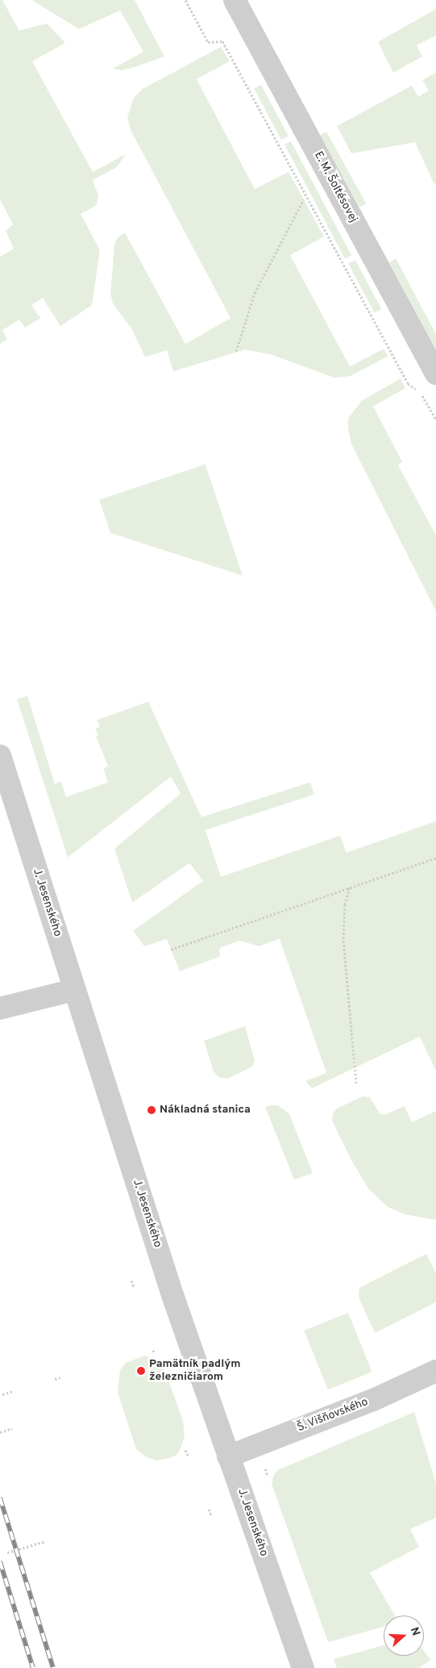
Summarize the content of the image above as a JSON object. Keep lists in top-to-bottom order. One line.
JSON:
{"streets":{"street":["E. M. Šoltésovej","J. Jesenského","Š. Višňovského"]},"crossings":[["J. Jesenského","Š. Višňovského"]],"places":["Nákladná stanica","Pamätník padlým železničiarom"],"north":"right"}
